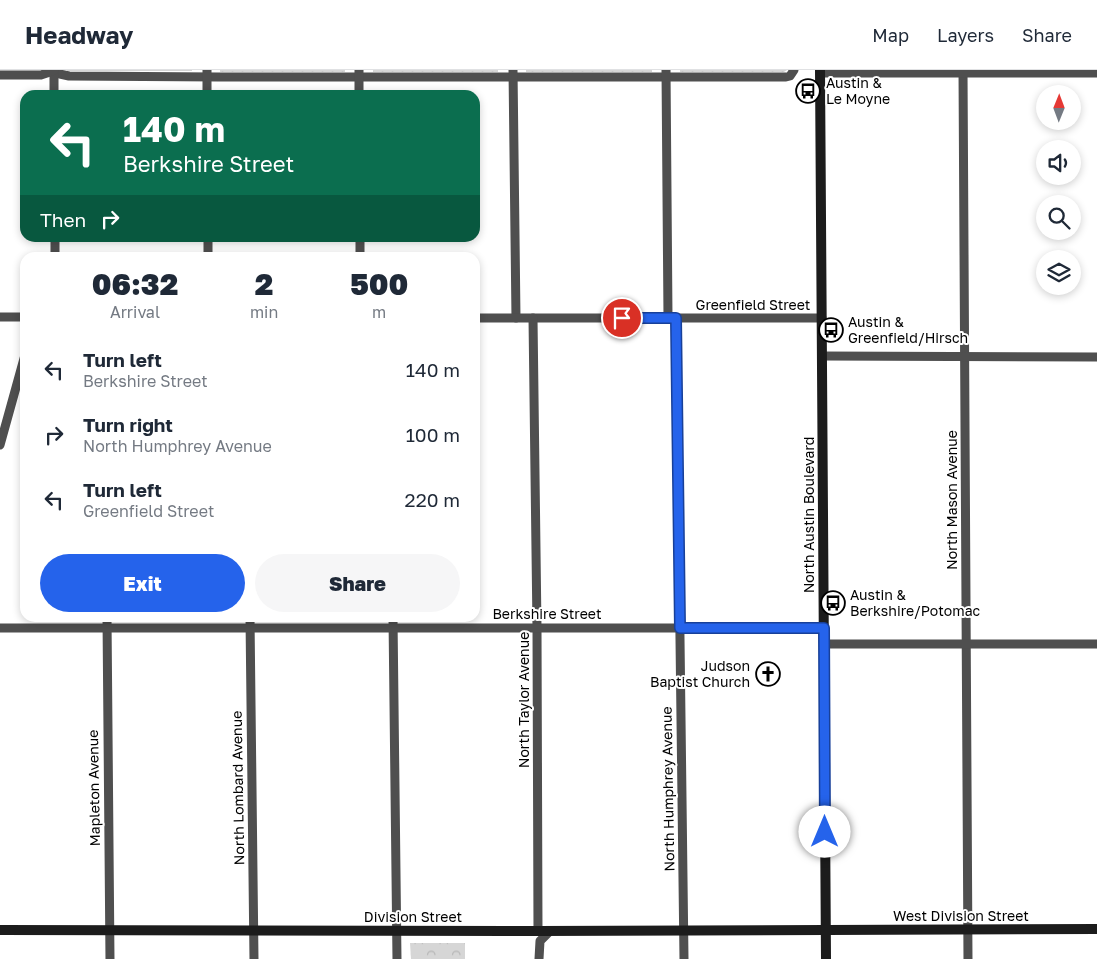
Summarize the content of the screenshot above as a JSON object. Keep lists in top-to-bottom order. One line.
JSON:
{"streets":{"street":["Greenfield Street","North Mason Avenue","North Austin Boulevard","Berkshire Street","North Taylor Avenue","Mapleton Avenue","North Lombard Avenue","North Humphrey Avenue","West Division Street","Division Street"]},"crossings":[["Greenfield Street","North Austin Boulevard"],["Greenfield Street","North Taylor Avenue"],["Greenfield Street","North Humphrey Avenue"],["North Mason Avenue","West Division Street"],["North Austin Boulevard","Berkshire Street"],["North Austin Boulevard","West Division Street"],["North Austin Boulevard","Division Street"],["Berkshire Street","North Taylor Avenue"],["Berkshire Street","Mapleton Avenue"],["Berkshire Street","North Lombard Avenue"],["Berkshire Street","North Humphrey Avenue"],["North Taylor Avenue","Division Street"],["Mapleton Avenue","Division Street"],["North Lombard Avenue","Division Street"],["North Humphrey Avenue","Division Street"],["West Division Street","Division Street"]],"places":{"bus stop":["Austin & Le Moyne","Austin & Greenfield/Hirsch","Austin & Berkshire/Potomac"],"church":["Judson Baptist Church"]},"north":"top","page":{"header":"Headway","nav":["Map","Layers","Share"],"turn":["140 m","Berkshire Street"],"then":"Then","eta":["06:32","Arrival","2","min","500","m"],"list":[{"name":"Turn left","note":"Berkshire Street","value":"140 m"},{"name":"Turn right","note":"North Humphrey Avenue","value":"100 m"},{"name":"Turn left","note":"Greenfield Street","value":"220 m"}],"buttons":["Exit","Share"]}}
